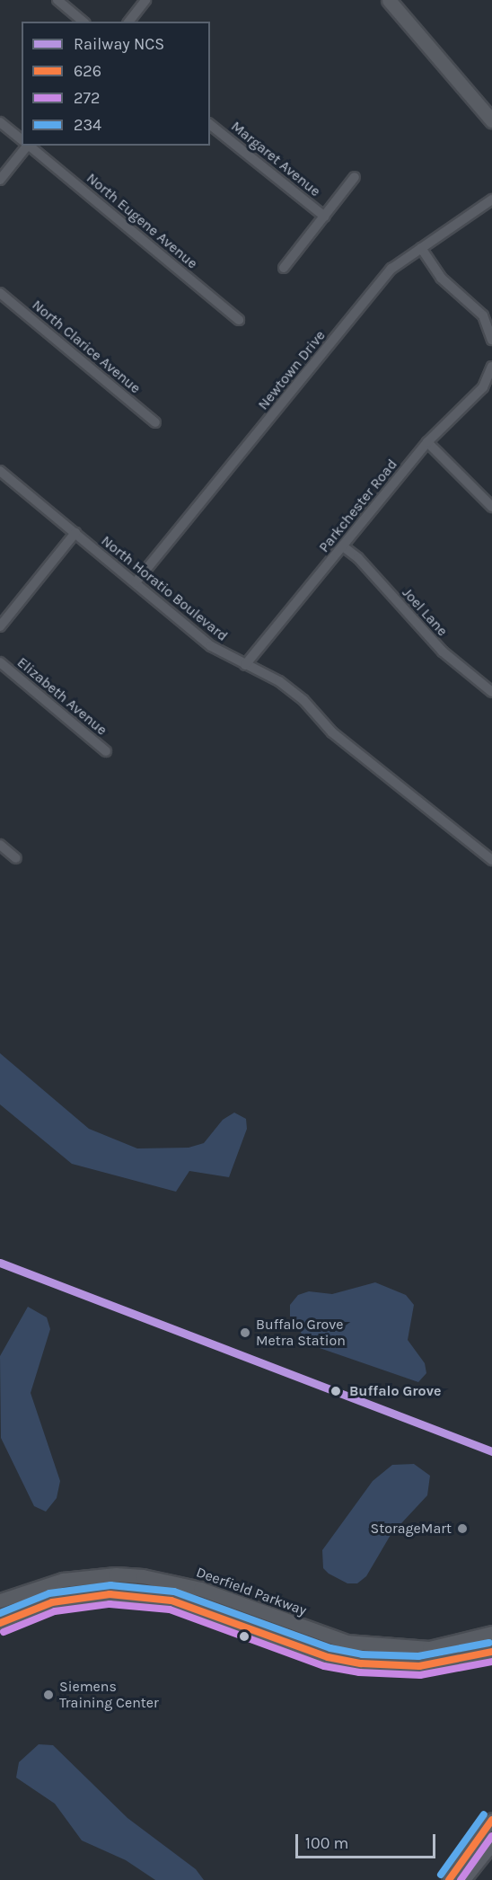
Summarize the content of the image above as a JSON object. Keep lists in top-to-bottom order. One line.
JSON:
{"streets":{"main road":["Deerfield Parkway"],"street":["Margaret Avenue","North Eugene Avenue","North Clarice Avenue","Newtown Drive","Parkchester Road","North Horatio Boulevard","Joel Lane","Elizabeth Avenue"]},"crossings":[["Newtown Drive","North Horatio Boulevard"],["Parkchester Road","North Horatio Boulevard"],["Parkchester Road","Joel Lane"]],"places":["Buffalo Grove Metra Station","Buffalo Grove","StorageMart","Siemens Training Center"],"lines":["rail line NCS","transit line 234","transit line 626","transit line 272"],"legend":["Railway NCS","626","272","234"],"scale_bar":"100 m"}
